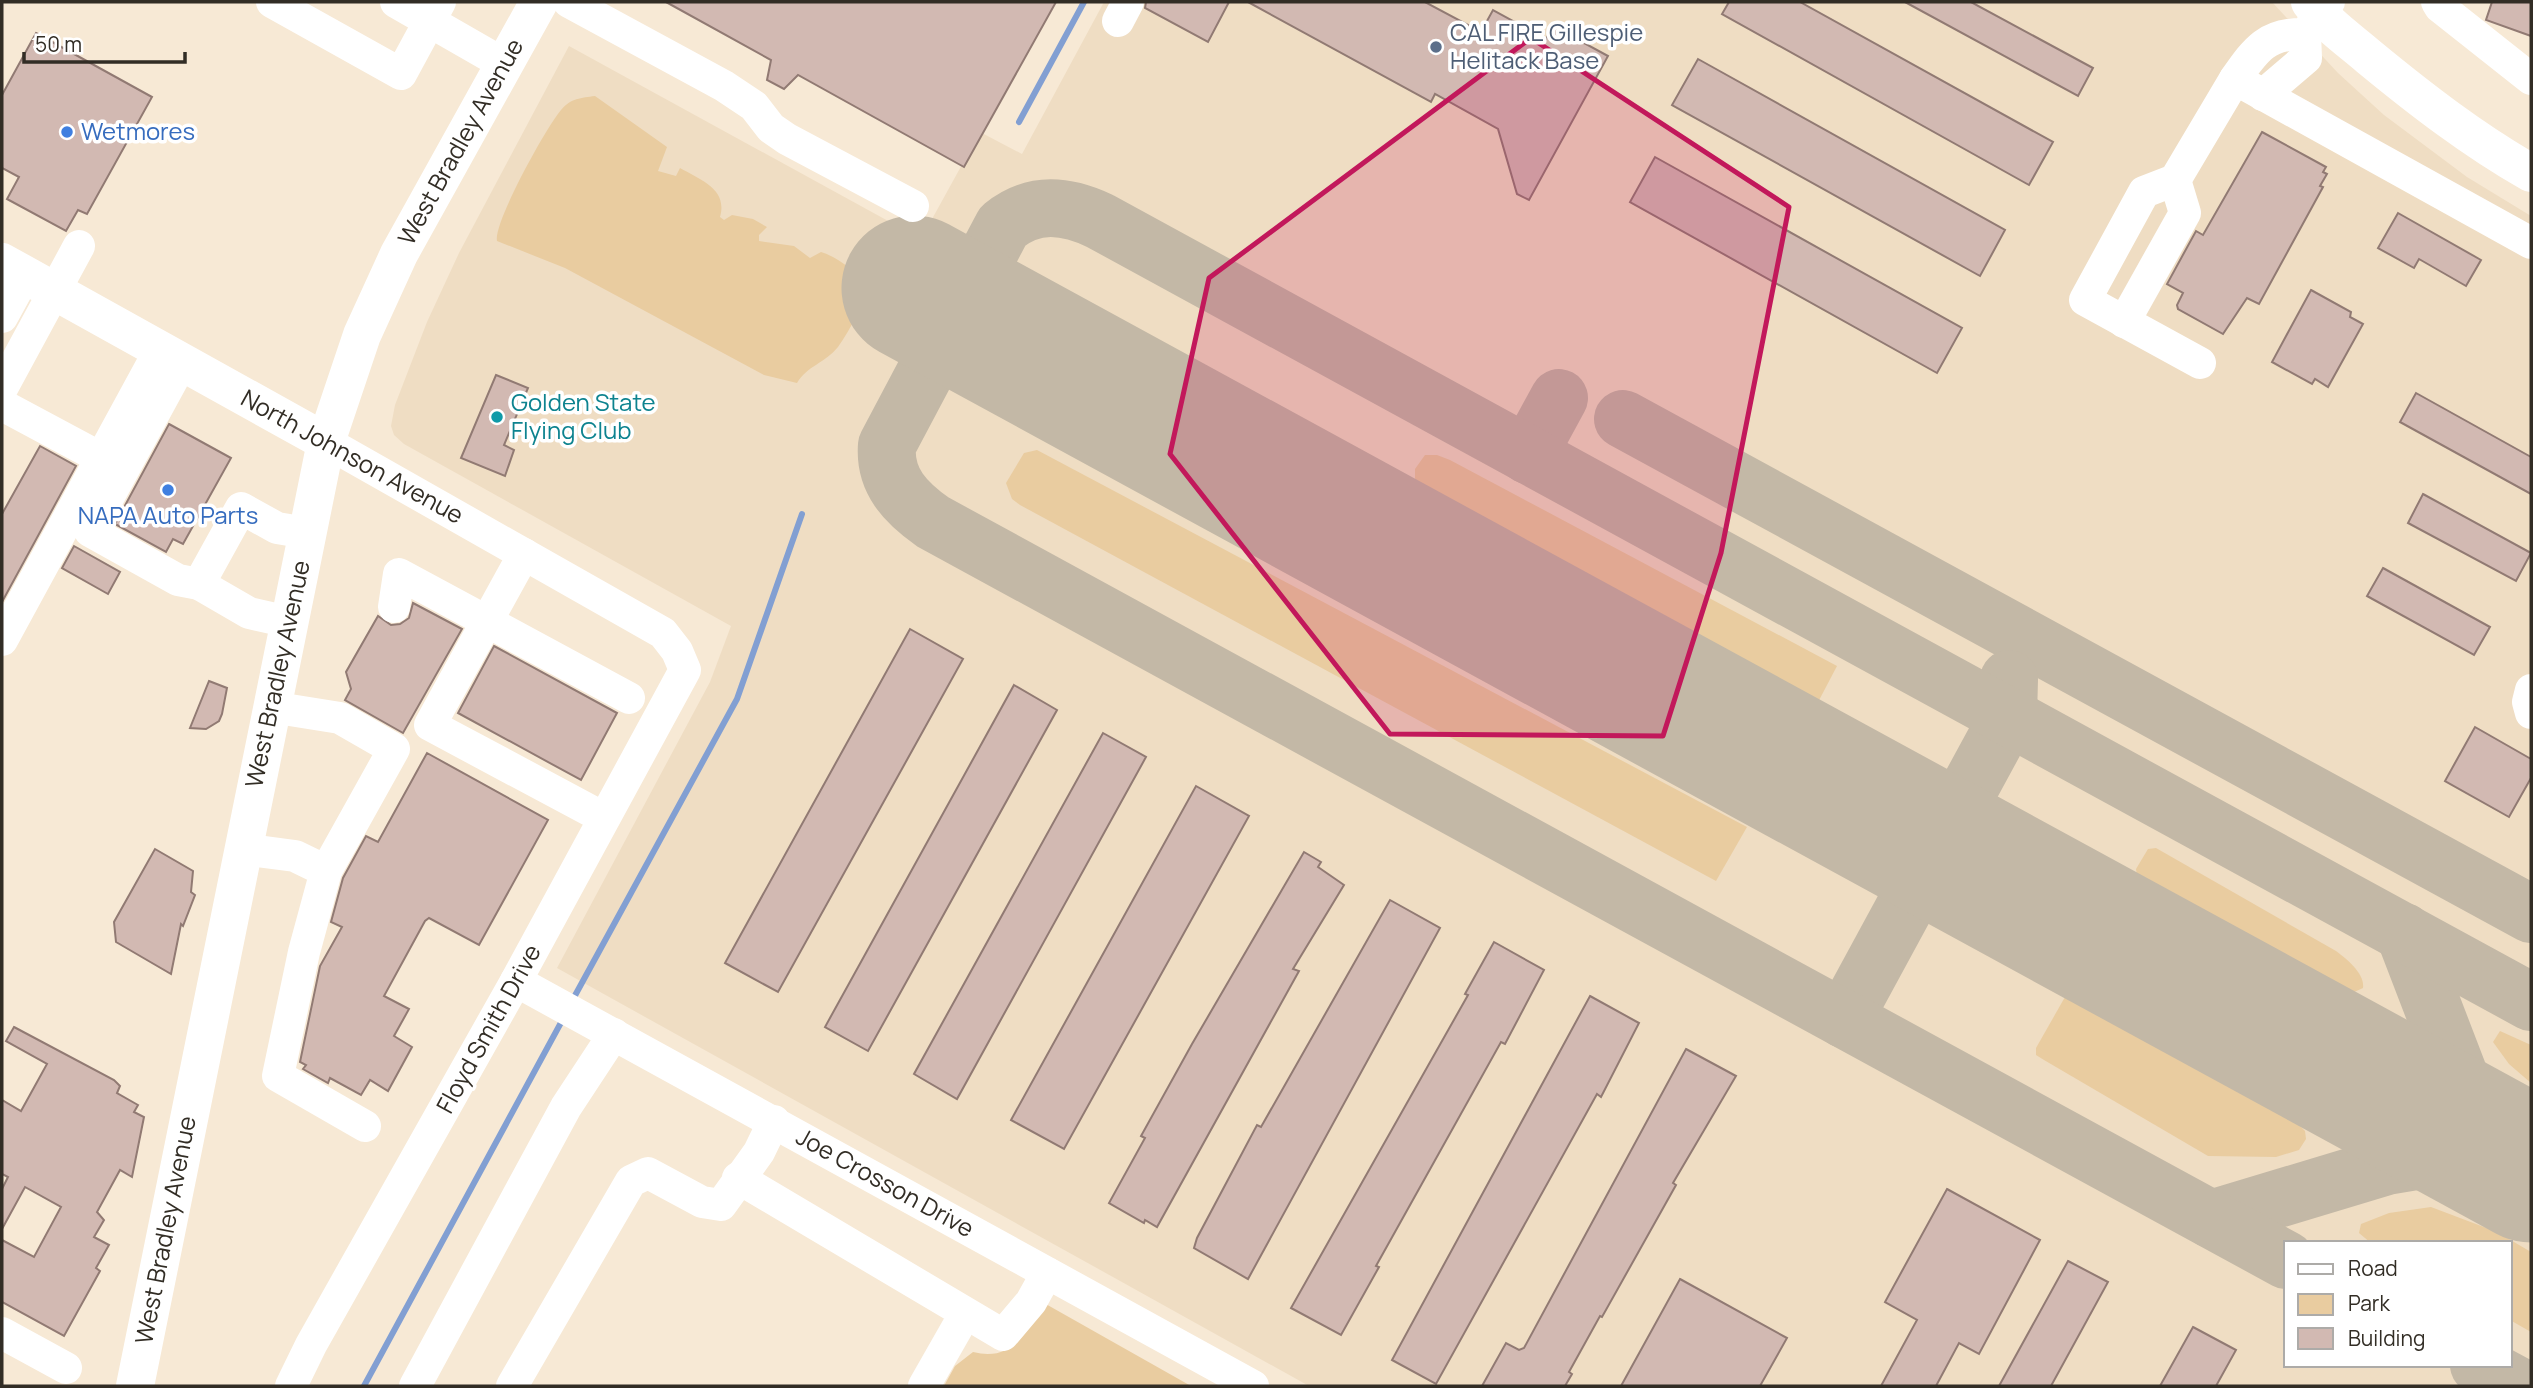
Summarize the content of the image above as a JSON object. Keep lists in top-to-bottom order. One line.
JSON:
{"streets":{"main road":["West Bradley Avenue","North Johnson Avenue"],"street":["Floyd Smith Drive","Joe Crosson Drive"]},"crossings":[["West Bradley Avenue","North Johnson Avenue"],["North Johnson Avenue","Floyd Smith Drive"],["Floyd Smith Drive","Joe Crosson Drive"]],"places":["CAL FIRE Gillespie Helitack Base","Wetmores","Golden State Flying Club","NAPA Auto Parts"],"legend":["Road","Park","Building"],"scale_bar":"50 m"}
